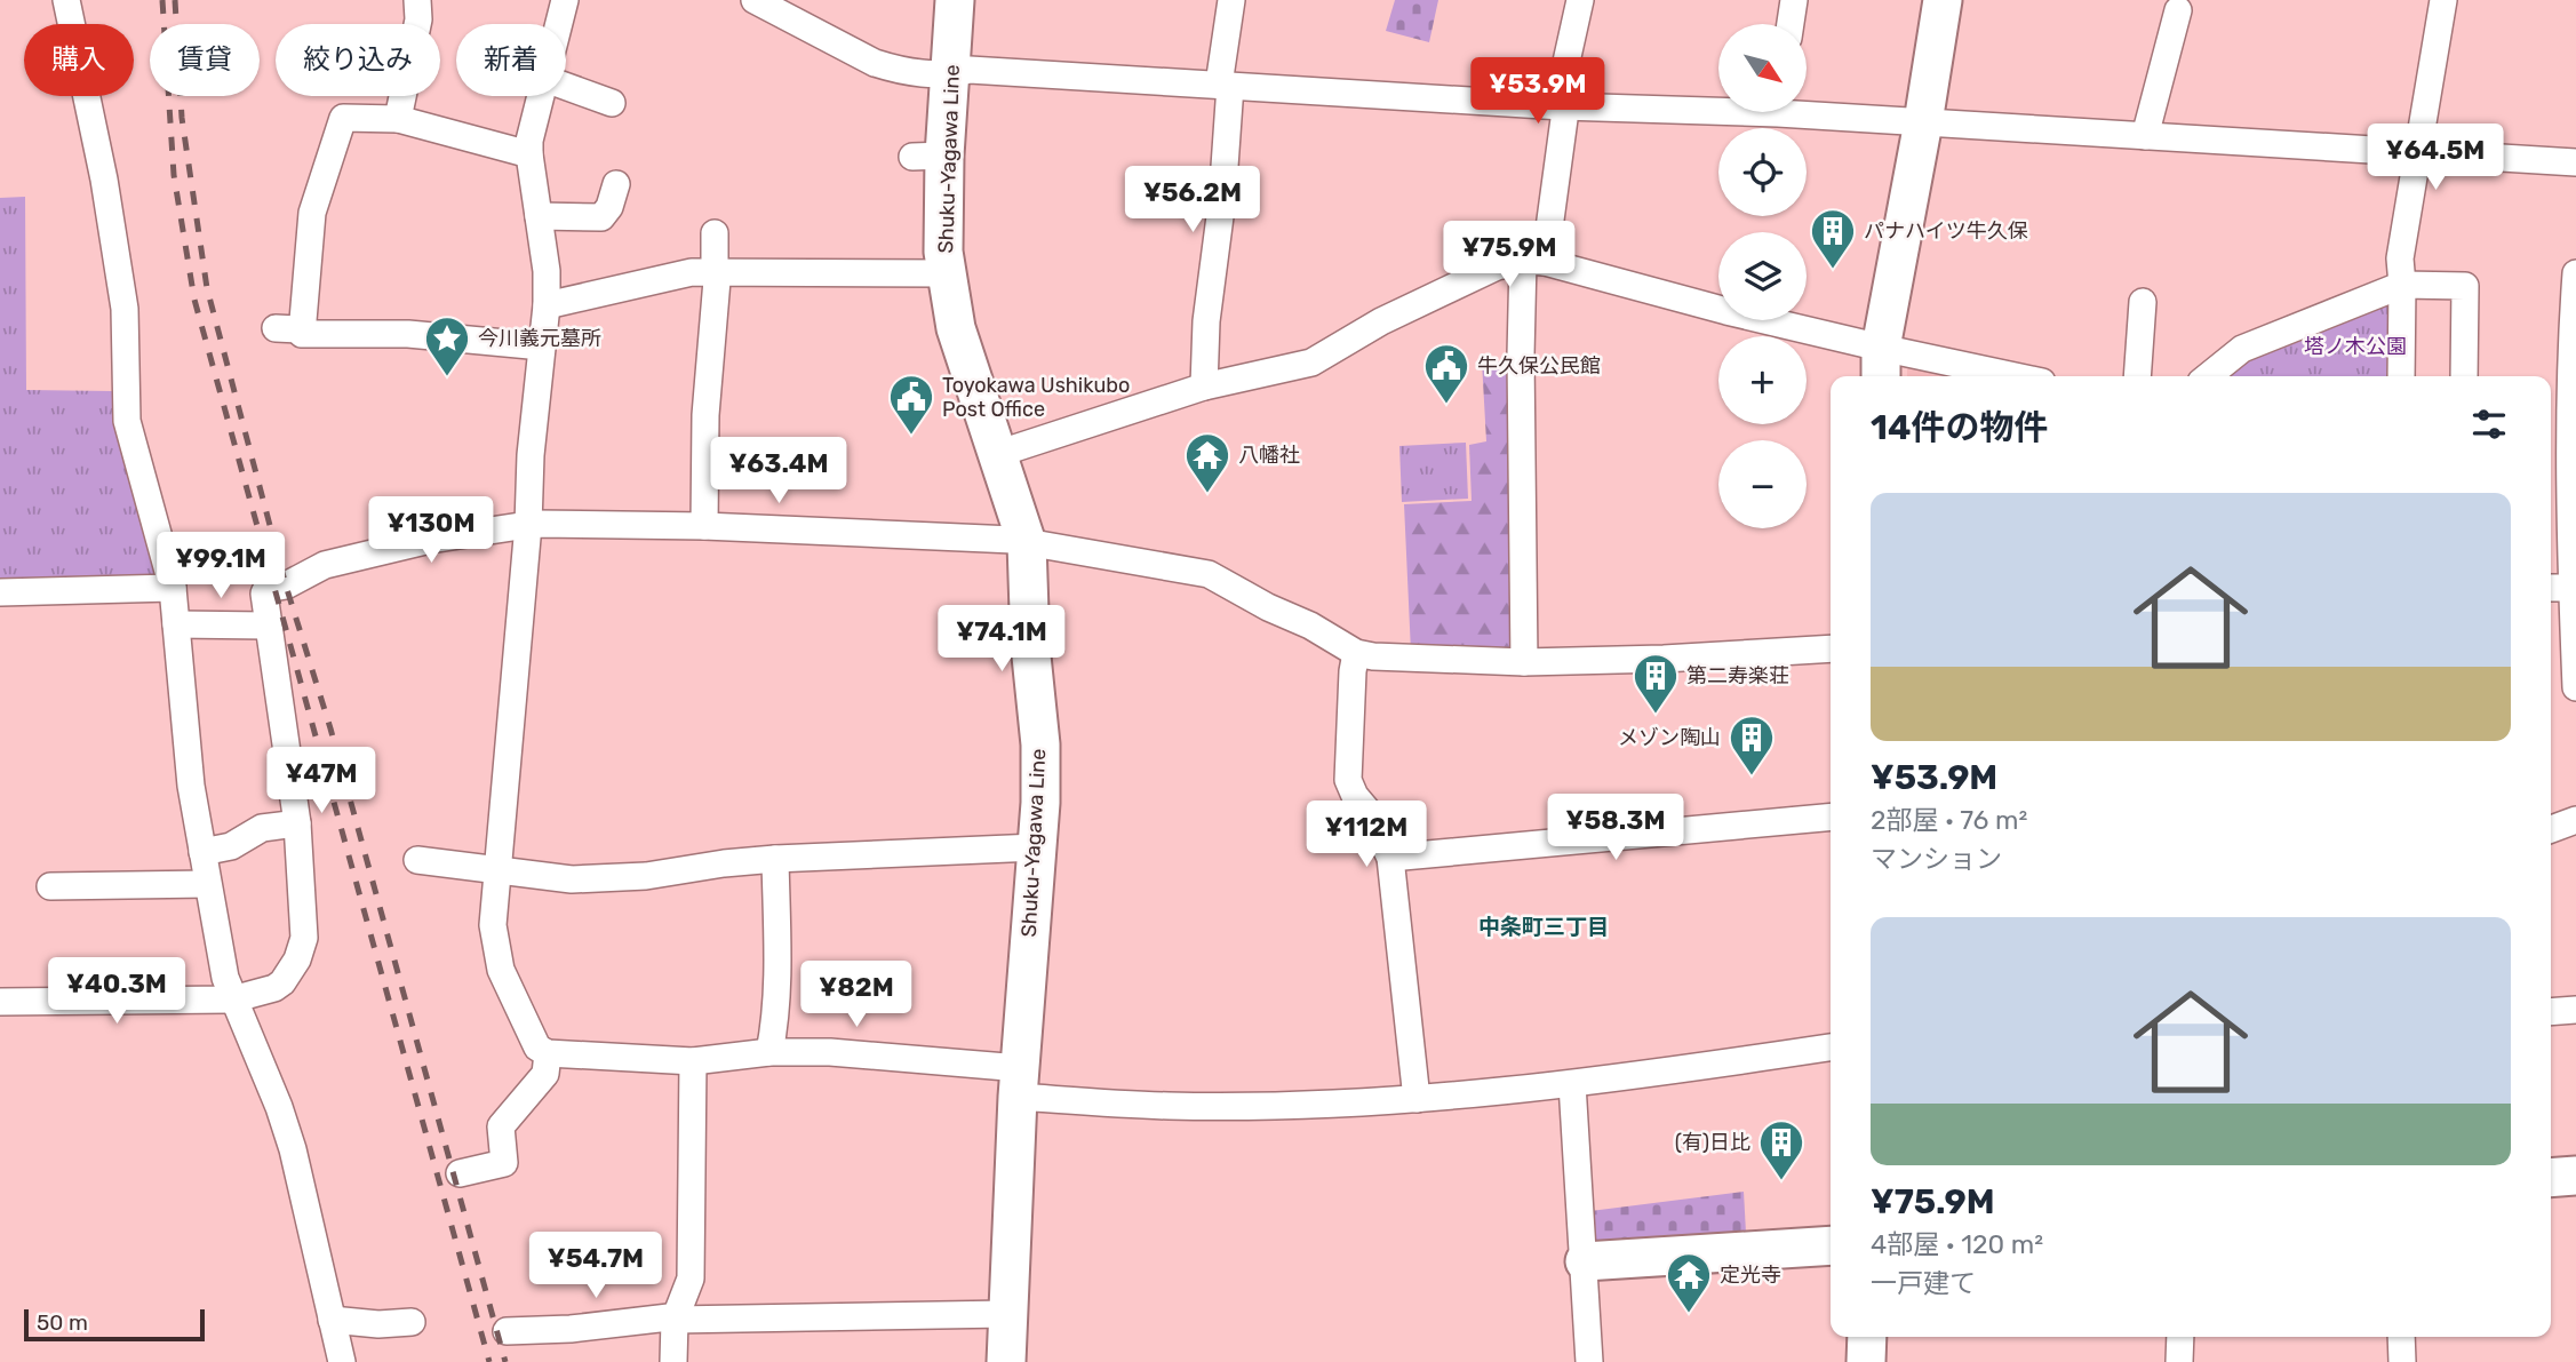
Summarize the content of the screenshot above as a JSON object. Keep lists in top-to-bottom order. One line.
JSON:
{"streets":{"main road":["Shuku-Yagawa Line"]},"districts":["中条町三丁目"],"parks":["塔ノ木公園"],"places":{"building":["パナハイツ牛久保","第二寿楽荘","メゾン陶山","(有)日比"],"place":["今川義元墓所"],"public building":["牛久保公民館","Toyokawa Ushikubo Post Office"],"temple":["八幡社","定光寺"]},"scale_bar":"50 m","north":"bottom right","page":{"map_buttons":["+","−"],"chip":["購入","賃貸","絞り込み","新着"],"price":["¥53.9M","¥64.5M","¥56.2M","¥75.9M","¥63.4M","¥130M","¥99.1M","¥74.1M","¥47M","¥58.3M","¥112M","¥40.3M","¥82M","¥54.7M"],"heading":"14件の物件","list":[{"name":"¥53.9M","note":"2部屋 · 76 m² · マンション"},{"name":"¥75.9M","note":"4部屋 · 120 m² · 一戸建て"}],"scale":"50 m"}}
